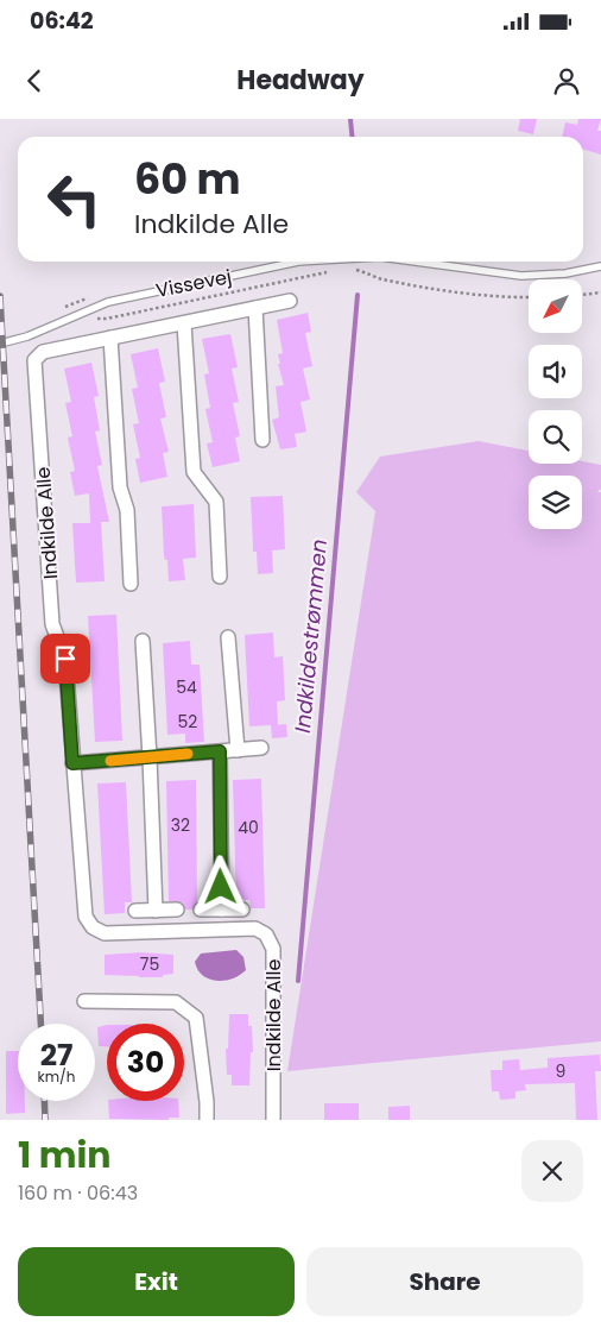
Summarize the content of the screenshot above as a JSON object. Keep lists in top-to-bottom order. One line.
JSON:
{"streets":{"street":["Indkilde Alle"],"lane":["Vissevej"]},"water":["Indkildestrømmen"],"house_numbers":["54","52","32","40","75","9"],"north":"bottom left","page":{"status":"06:42","header":"Headway","turn":["60 m","Indkilde Alle"],"speed":"27 km/h","limit":"30","heading":["1 min","160 m · 06:43"],"buttons":["Exit","Share"]}}
